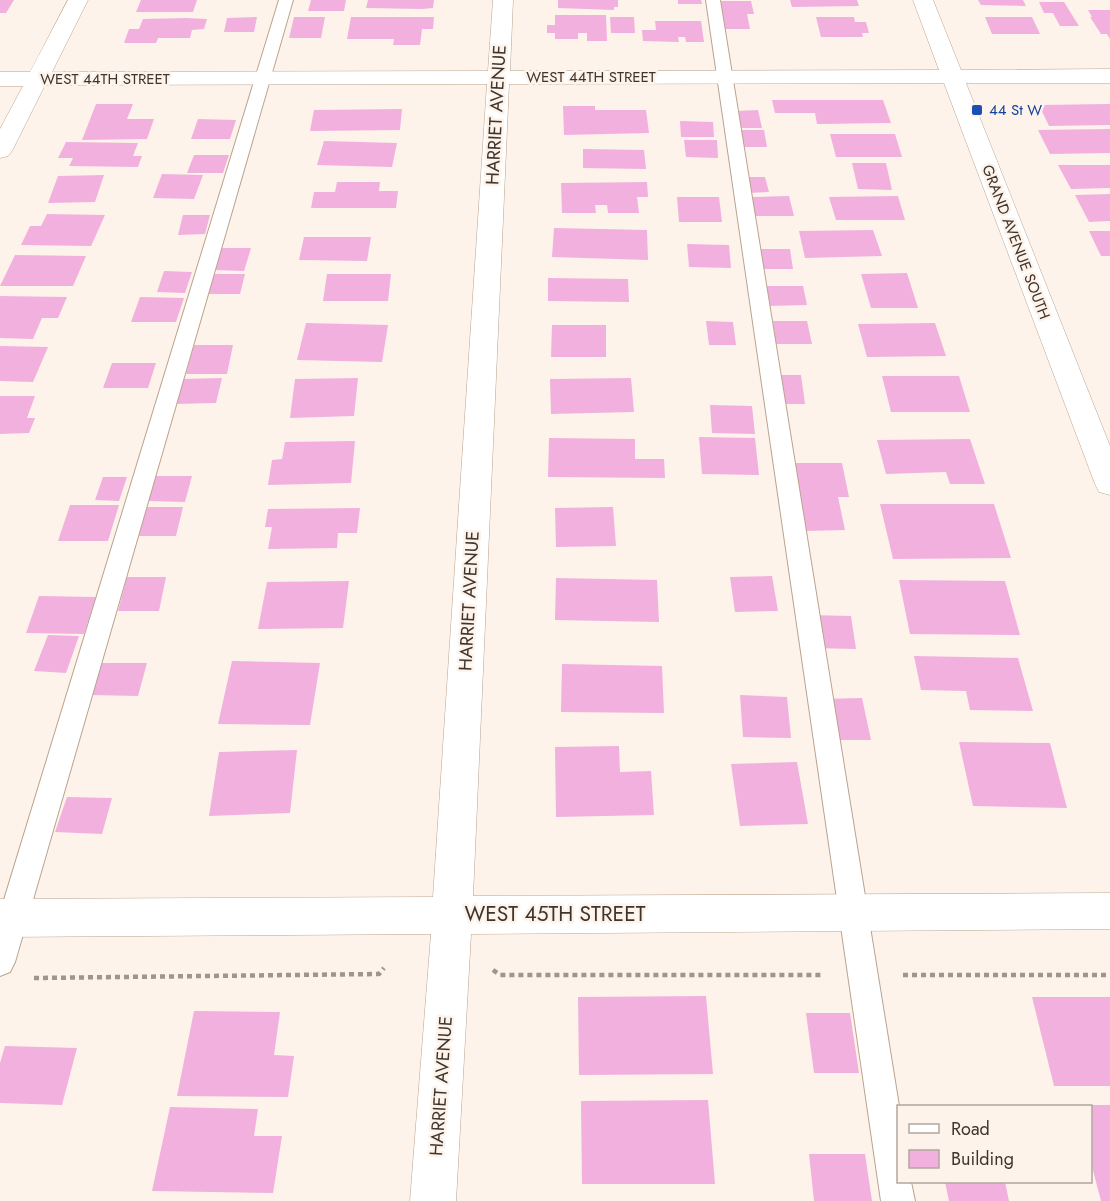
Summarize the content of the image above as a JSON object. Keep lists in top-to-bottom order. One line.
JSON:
{"streets":{"street":["WEST 44TH STREET","HARRIET AVENUE","GRAND AVENUE SOUTH","WEST 45TH STREET"]},"crossings":[["WEST 44TH STREET","HARRIET AVENUE"],["WEST 44TH STREET","GRAND AVENUE SOUTH"],["HARRIET AVENUE","WEST 45TH STREET"]],"places":{"transit":["44 St W"]},"legend":["Road","Building"]}
